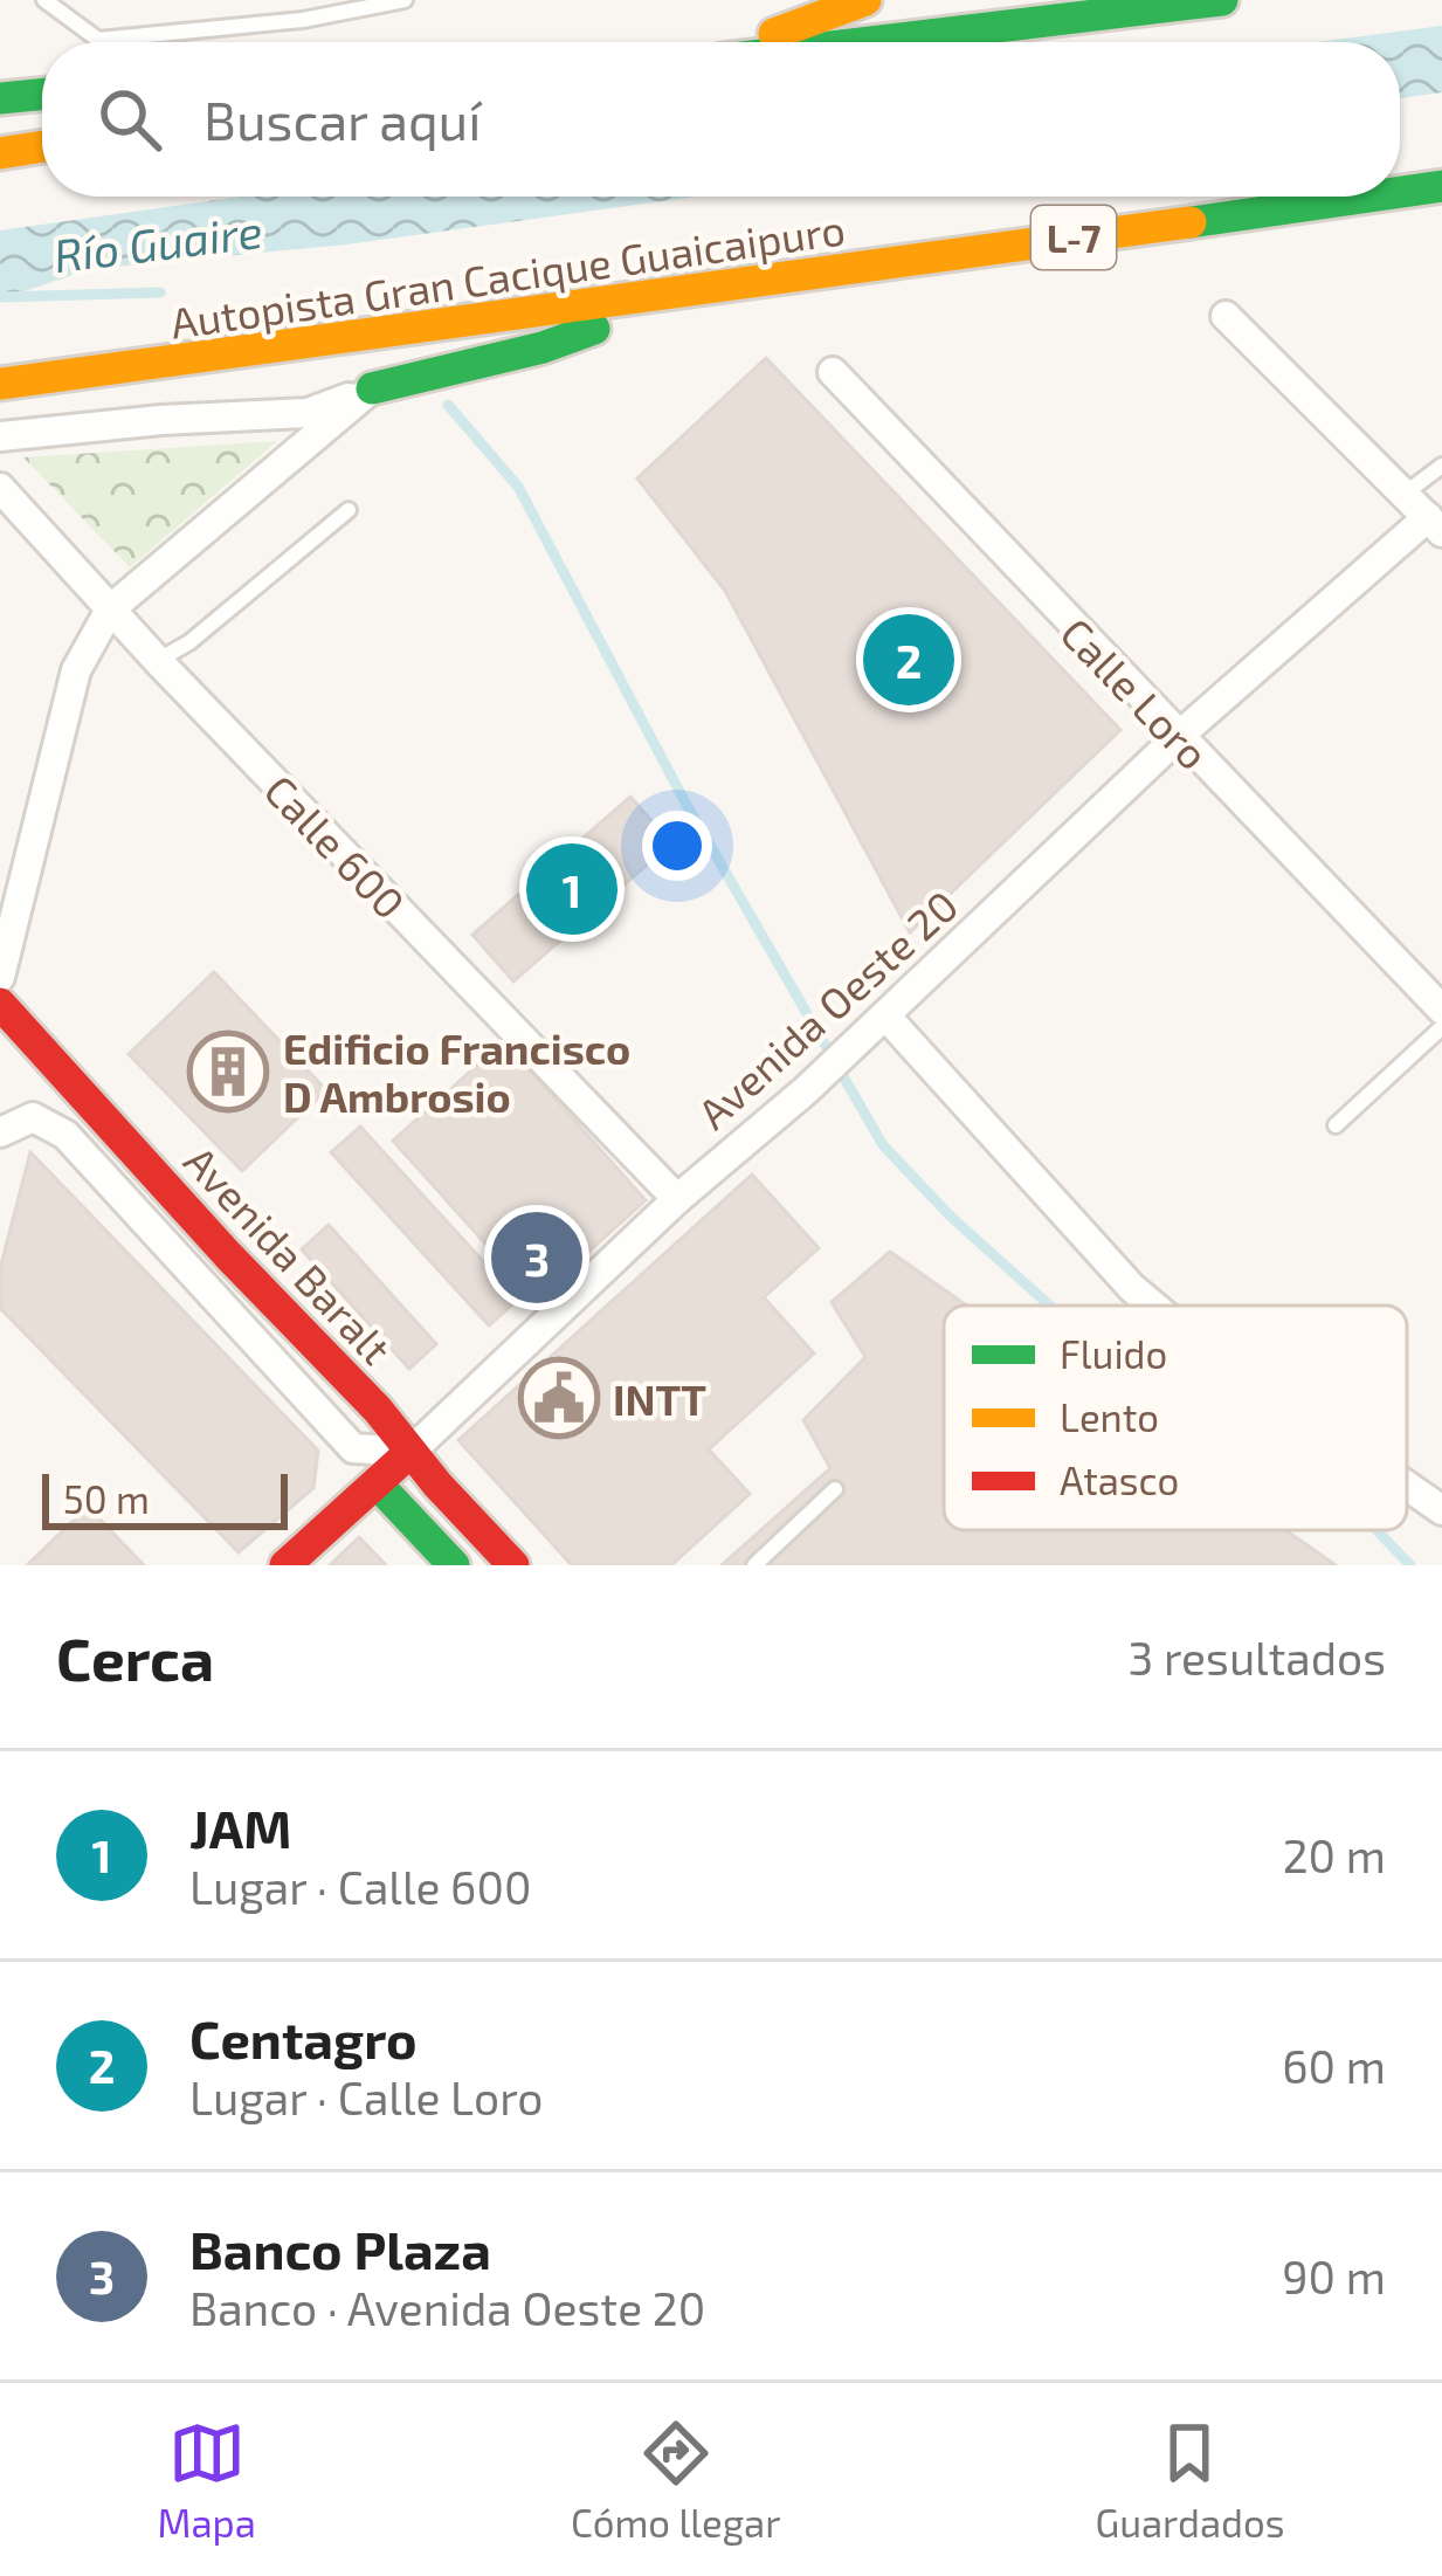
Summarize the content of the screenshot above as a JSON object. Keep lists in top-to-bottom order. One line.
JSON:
{"streets":{"main road":["L-7","Autopista Gran Cacique Guaicaipuro","Avenida Oeste 20","Avenida Baralt"],"street":["Calle Loro","Calle 600"]},"crossings":[["Calle Loro","Avenida Oeste 20"],["Calle 600","Avenida Oeste 20"],["Avenida Oeste 20","Avenida Baralt"]],"water":["Río Guaire"],"places":{"building":["Edificio Francisco D Ambrosio"],"public building":["INTT"]},"legend":["Fluido","Lento","Atasco"],"scale_bar":"50 m","page":{"search":"Buscar aquí","pins":["2","1","3"],"scale":"50 m","heading":["Cerca","3 resultados"],"list":[{"mark":"1","name":"JAM","note":"Lugar · Calle 600","value":"20 m"},{"mark":"2","name":"Centagro","note":"Lugar · Calle Loro","value":"60 m"},{"mark":"3","name":"Banco Plaza","note":"Banco · Avenida Oeste 20","value":"90 m"}],"nav":["Mapa","Cómo llegar","Guardados"]}}
